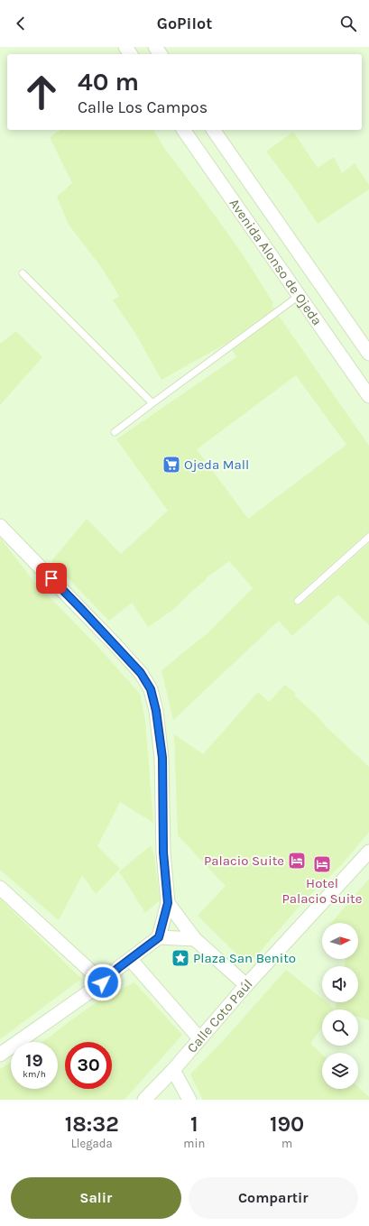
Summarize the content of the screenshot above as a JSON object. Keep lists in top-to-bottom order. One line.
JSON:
{"streets":{"street":["Avenida Alonso de Ojeda","Calle Coto Paúl"]},"places":{"supermarket":["Ojeda Mall"],"hotel":["Palacio Suite","Hotel Palacio Suite"],"place":["Plaza San Benito"]},"north":"right","page":{"header":"GoPilot","turn":["40 m","Calle Los Campos"],"speed":"19 km/h","limit":"30","eta":["18:32","Llegada","1","min","190","m"],"buttons":["Salir","Compartir"]}}
